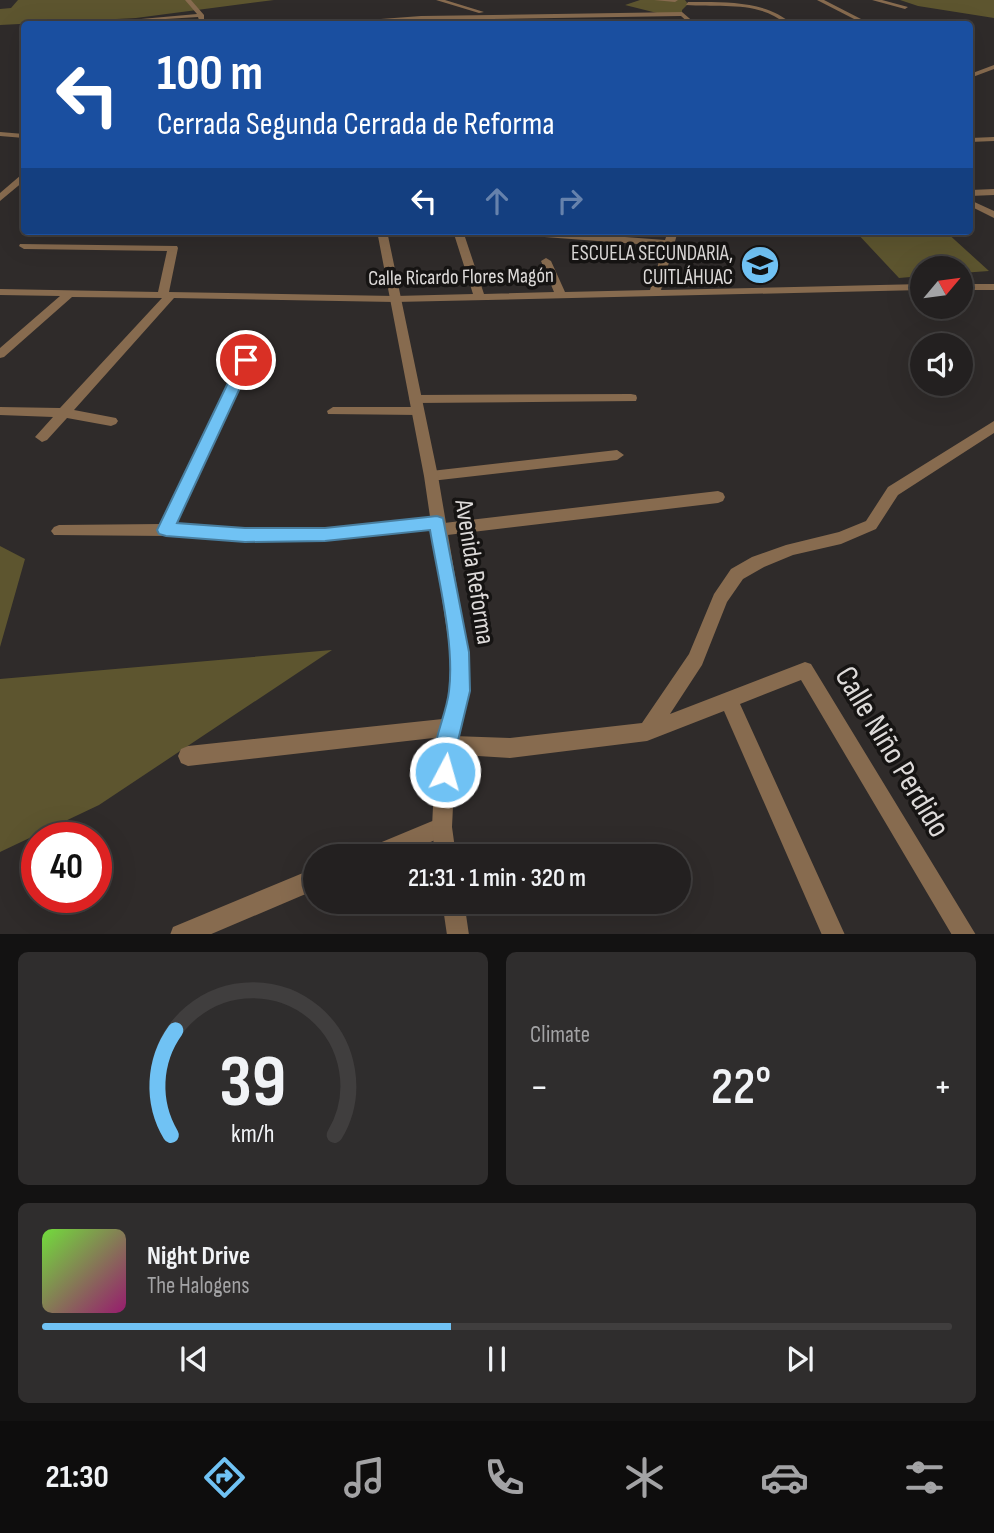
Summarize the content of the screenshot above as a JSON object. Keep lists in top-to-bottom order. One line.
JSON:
{"streets":{"street":["Calle Ricardo Flores Magón","Avenida Reforma","Calle Niño Perdido"]},"crossings":[["Calle Ricardo Flores Magón","Avenida Reforma"],["Avenida Reforma","Calle Niño Perdido"]],"places":{"school or university":["ESCUELA SECUNDARIA, CUITLÁHUAC"]},"north":"top right","page":{"turn":["100 m","Cerrada Segunda Cerrada de Reforma"],"limit":"40","trip":"21:31 · 1 min · 320 m","tile":"Climate","heat":["−","22°","+"],"song":["Night Drive","The Halogens"],"tabs":"21:30","gauge":["39","km/h"]}}
